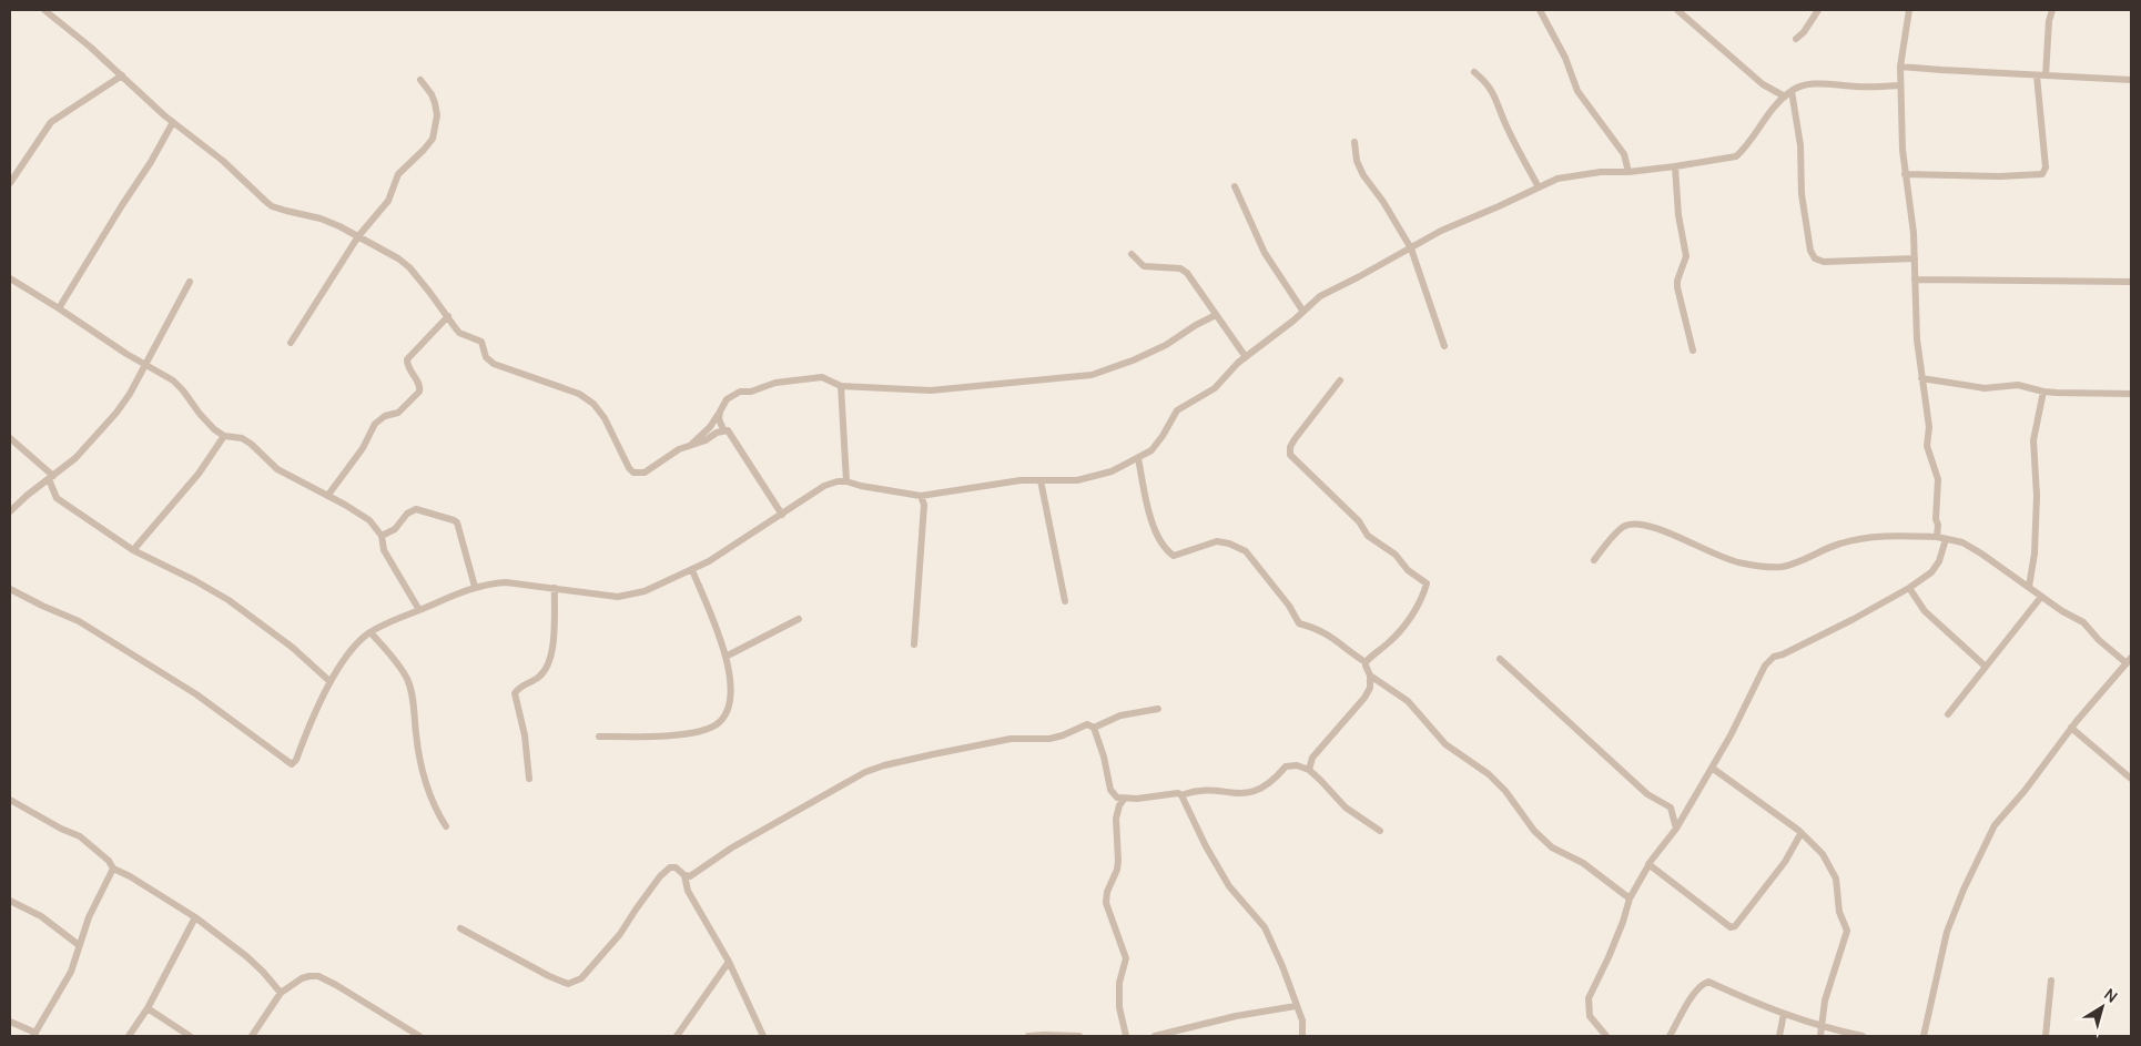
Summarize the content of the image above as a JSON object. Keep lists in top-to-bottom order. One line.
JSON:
{"north":"top right"}
